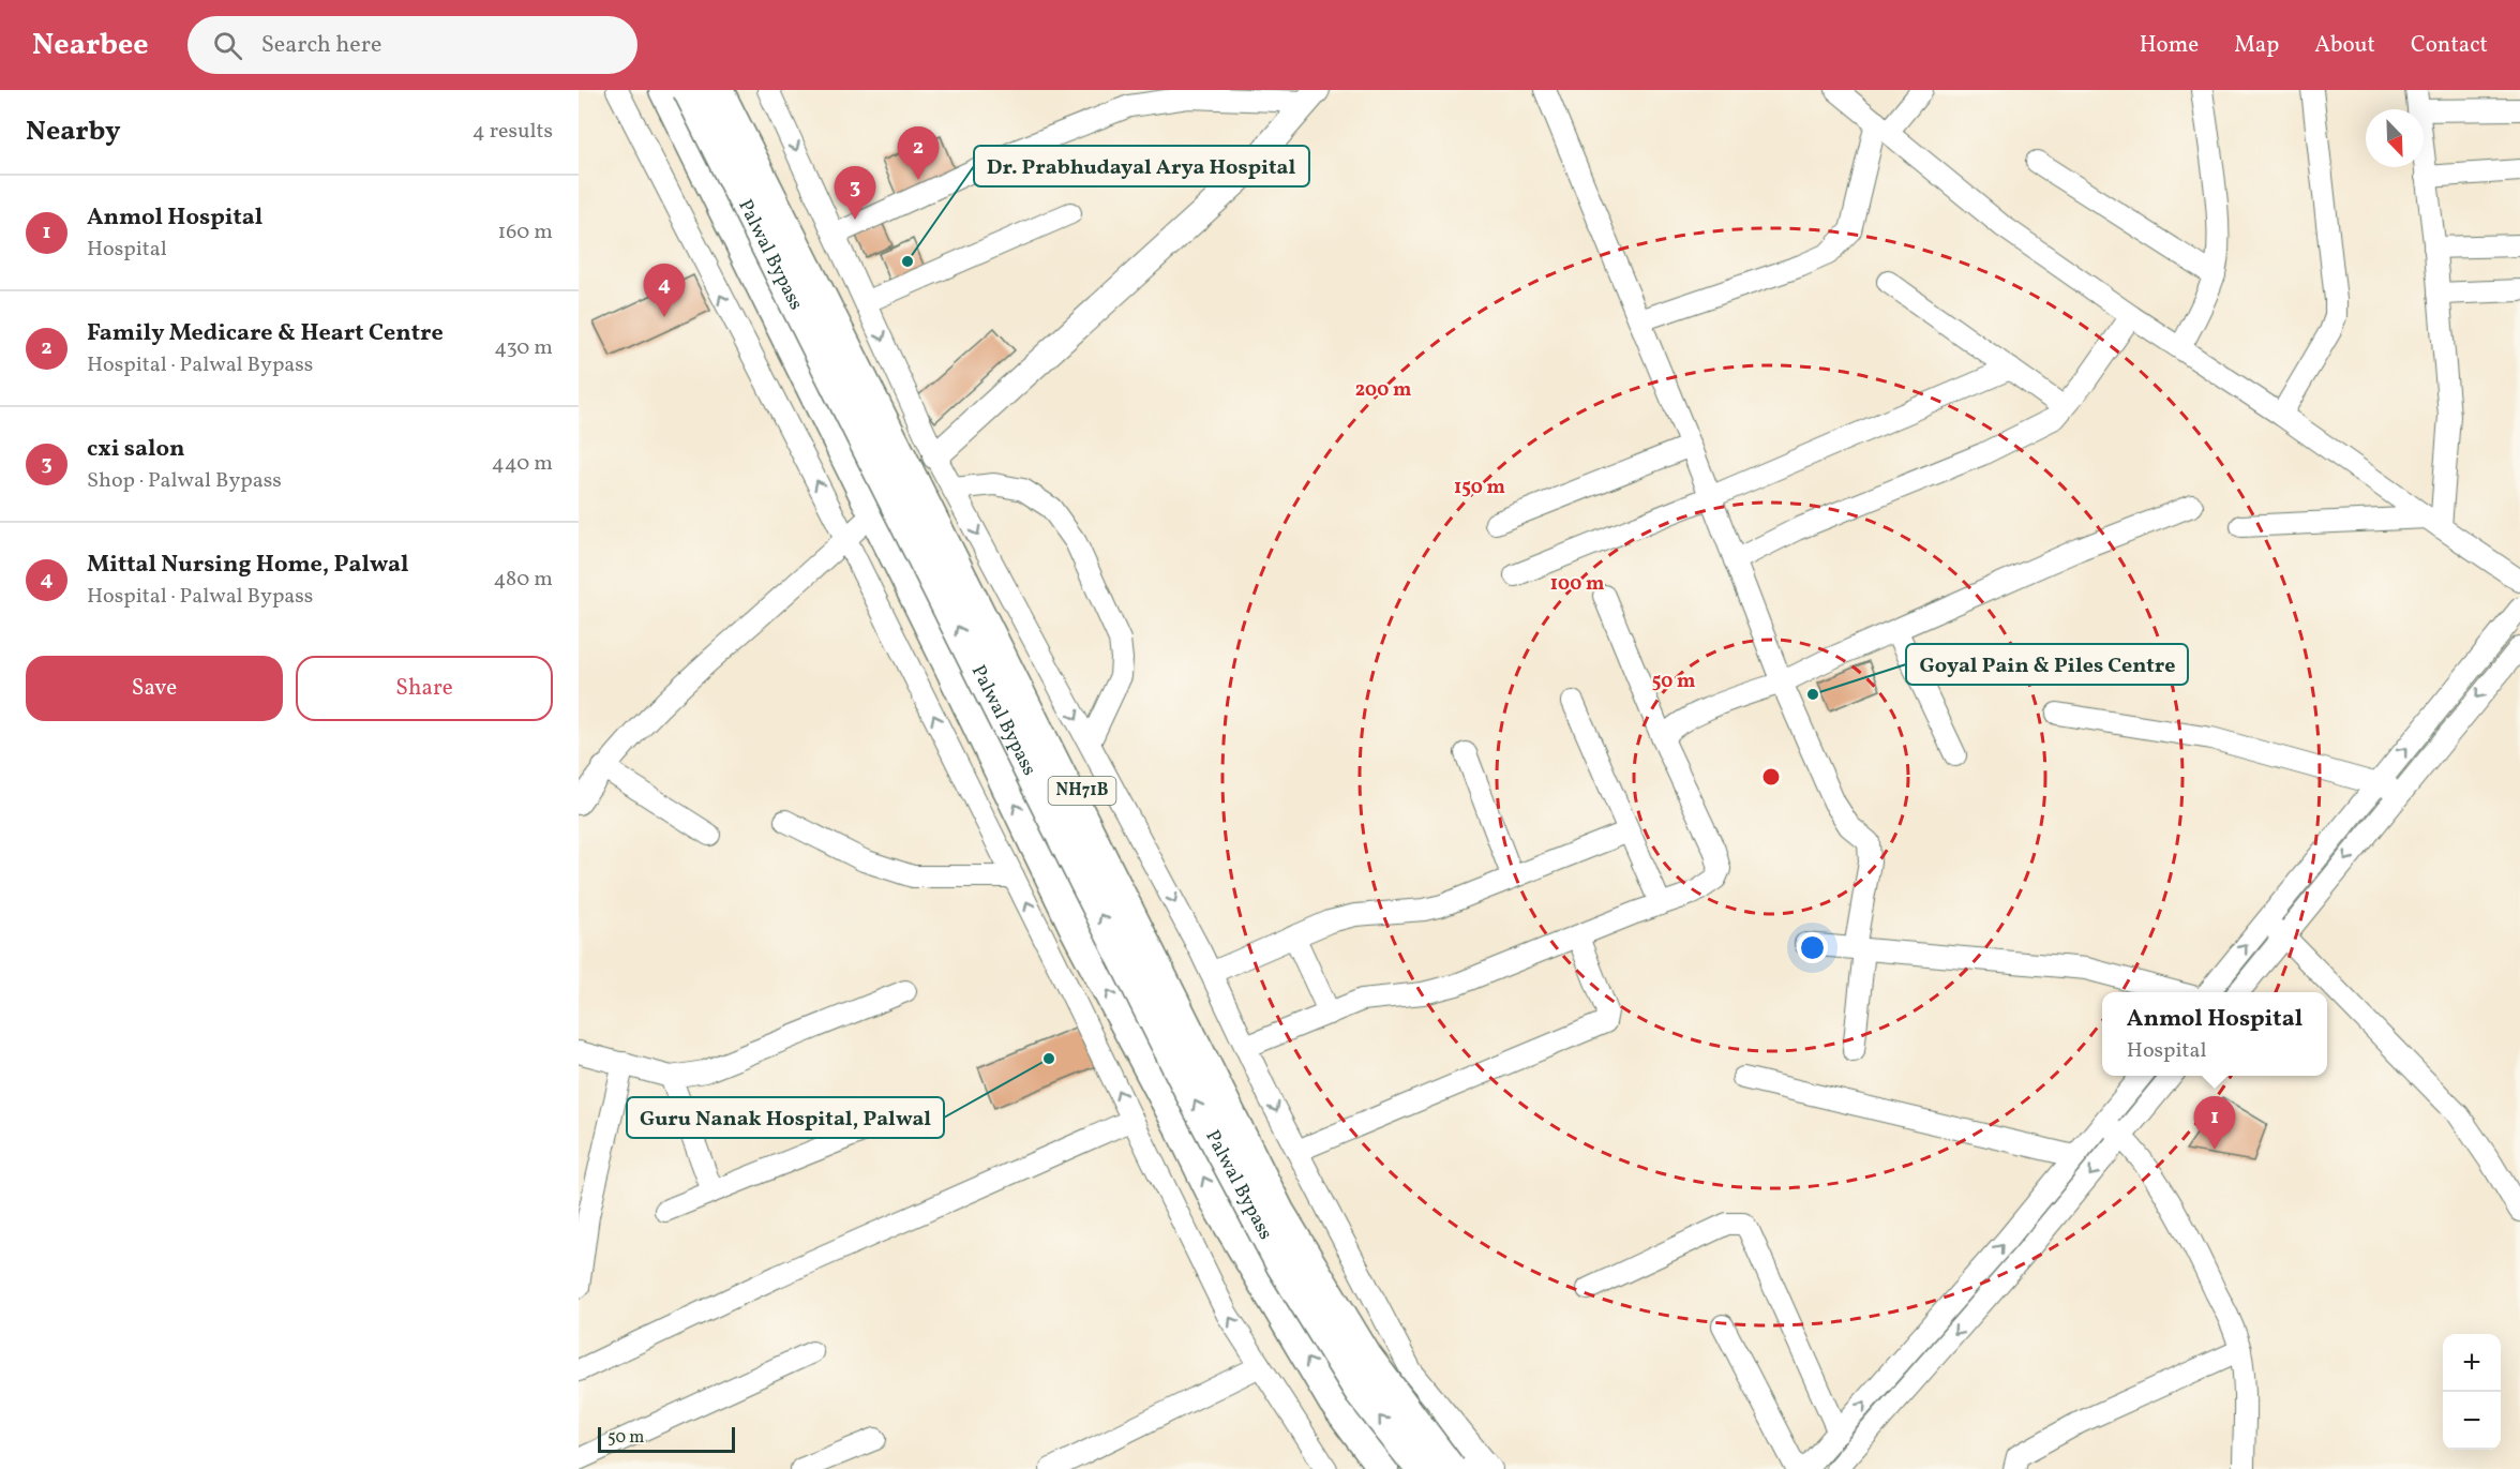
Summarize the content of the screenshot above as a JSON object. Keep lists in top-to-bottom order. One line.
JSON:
{"streets":{"highway":["Palwal Bypass","NH71B"]},"crossings":[["Palwal Bypass","NH71B"]],"places":["Dr. Prabhudayal Arya Hospital","Goyal Pain & Piles Centre","Guru Nanak Hospital, Palwal"],"scale_bar":"50 m","north":"bottom right","page":{"header":"Nearbee","search":"Search here","nav":["Home","Map","About","Contact"],"heading":["Nearby","4 results"],"pins":["2","3","4","1"],"list":[{"mark":"1","name":"Anmol Hospital","note":"Hospital","value":"160 m"},{"mark":"2","name":"Family Medicare & Heart Centre","note":"Hospital · Palwal Bypass","value":"430 m"},{"mark":"3","name":"cxi salon","note":"Shop · Palwal Bypass","value":"440 m"},{"mark":"4","name":"Mittal Nursing Home, Palwal","note":"Hospital · Palwal Bypass","value":"480 m"}],"buttons":["Save","Share"],"popup":["Anmol Hospital","Hospital"],"map_buttons":["+","−"],"scale":"50 m"},"rings":["200 m","150 m","100 m","50 m"]}
